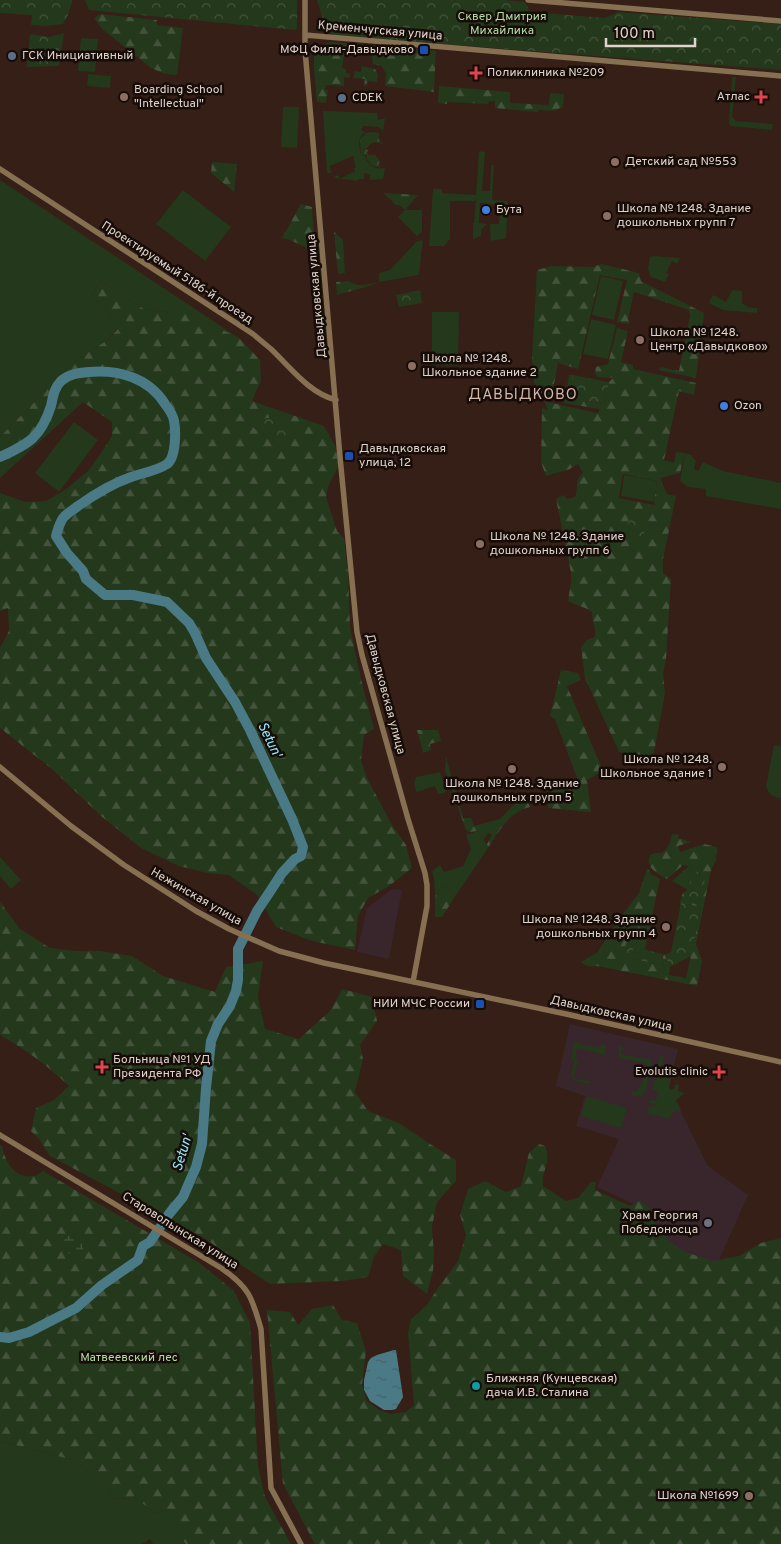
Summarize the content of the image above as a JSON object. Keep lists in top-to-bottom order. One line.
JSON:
{"streets":{"street":["Кременчугская улица","Проектируемый 5186-й проезд","Давыдковская улица","Нежинская улица","Староволынская улица"]},"crossings":[["Кременчугская улица","Давыдковская улица"],["Проектируемый 5186-й проезд","Давыдковская улица"],["Давыдковская улица","Нежинская улица"]],"districts":["ДАВЫДКОВО"],"water":["Setun'"],"parks":["Сквер Дмитрия Михайлика","Матвеевский лес"],"places":{"transit":["МФЦ Фили-Давыдково","Давыдковская улица, 12","НИИ МЧС России"],"other":["ГСК Инициативный","Boarding School \"Intellectual\"","CDEK","Детский сад №553","Бута","Школа № 1248. Здание дошкольных групп 7","Школа № 1248. Центр «Давыдково»","Школа № 1248. Школьное здание 2","Ozon","Школа № 1248. Здание дошкольных групп 6","Школа № 1248. Школьное здание 1","Школа № 1248. Здание дошкольных групп 5","Школа № 1248. Здание дошкольных групп 4","Храм Георгия Победоносца","Ближняя (Кунцевская) дача И.В. Сталина","Школа №1699"],"health":["Поликлиника №209","Атлас","Больница №1 УД Президента РФ","Evolutis clinic"]},"scale_bar":"100 m"}
